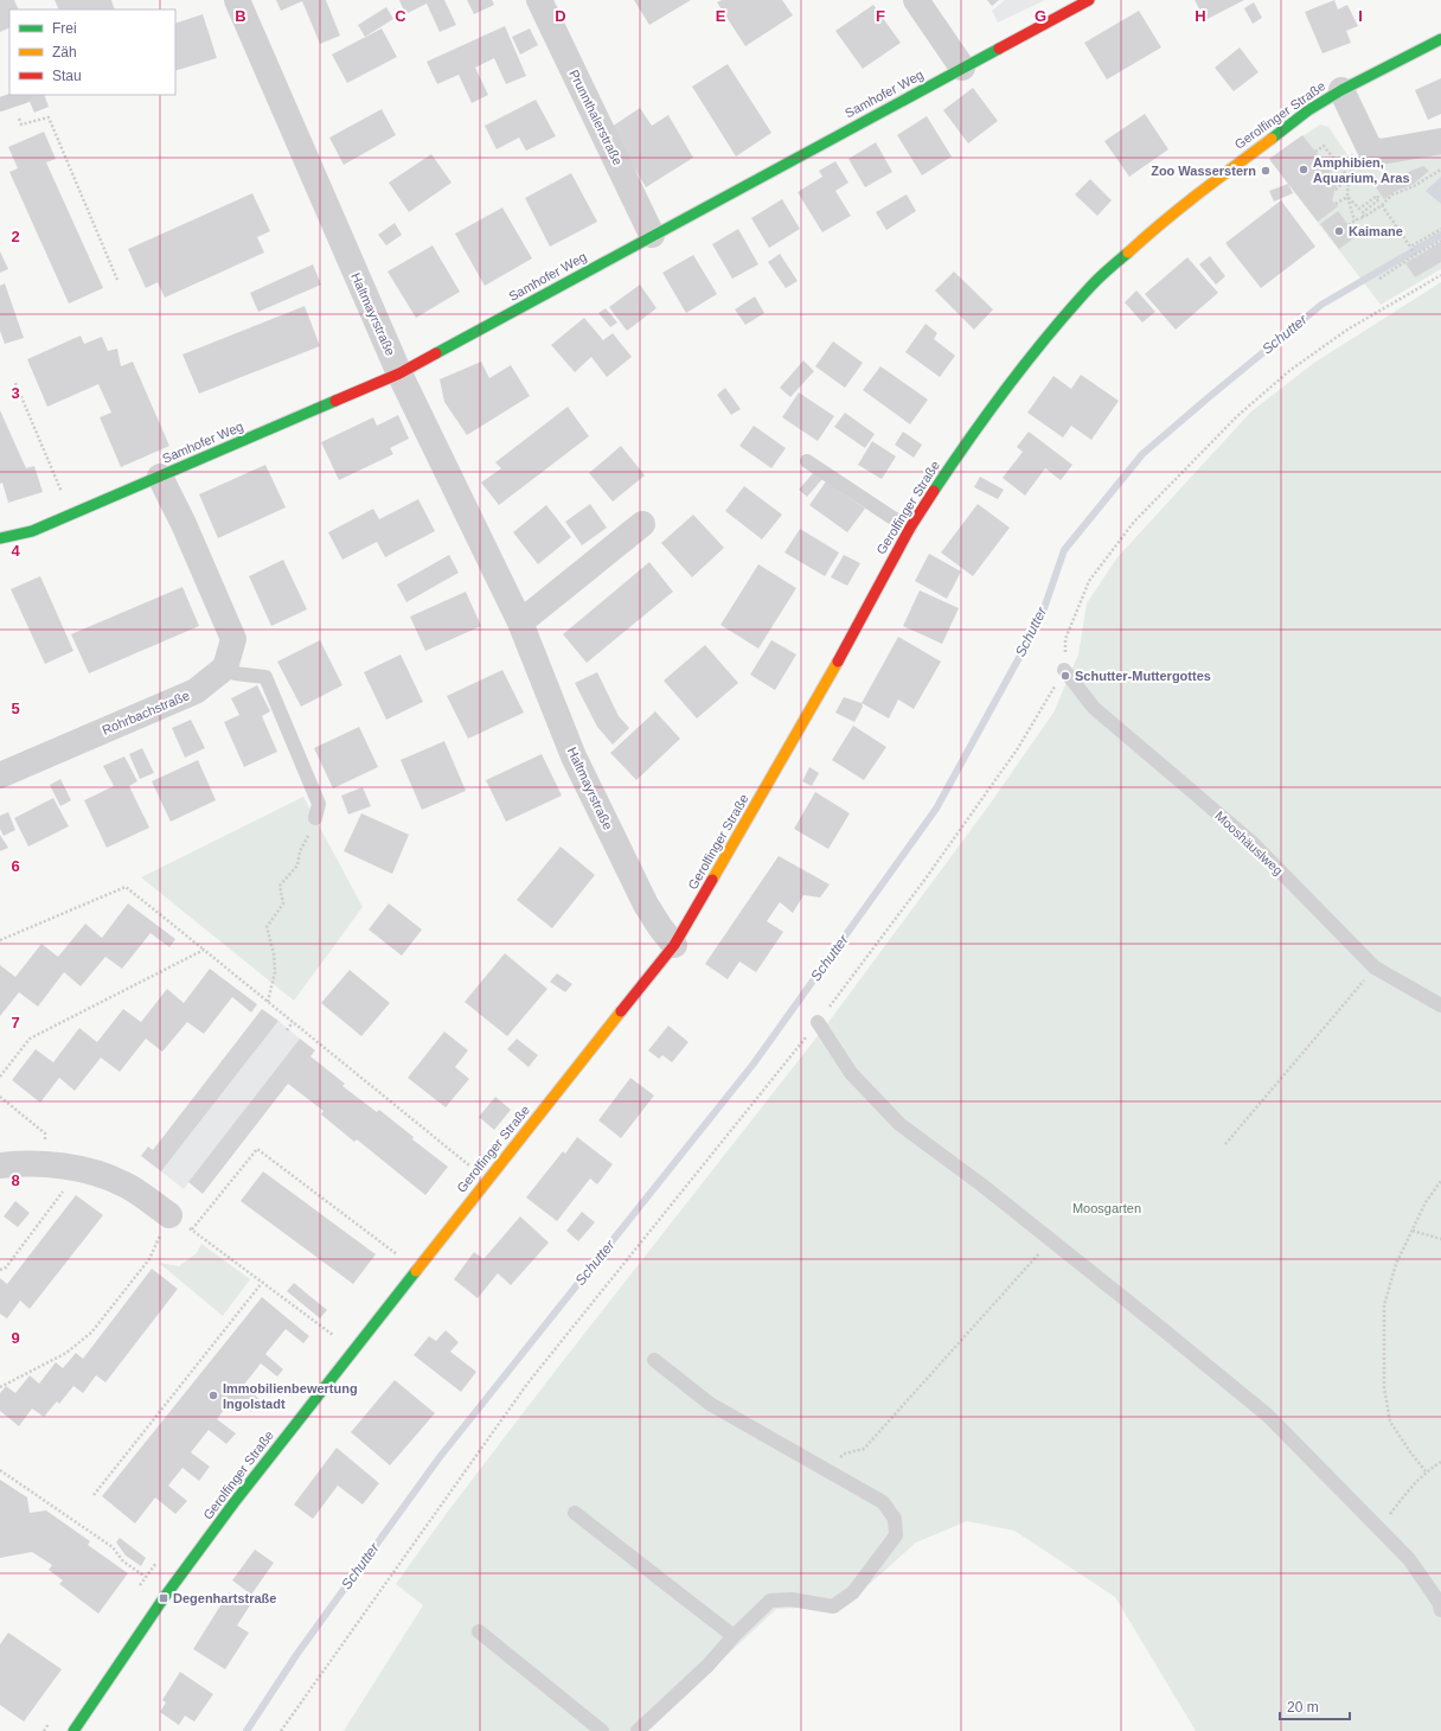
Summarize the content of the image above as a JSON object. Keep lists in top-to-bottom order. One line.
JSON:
{"streets":{"street":["Samhofer Weg","Gerolfinger Straße","Prunnthalerstraße","Haltmayrstraße","Rohrbachstraße"],"lane":["Mooshäuslweg"]},"crossings":[["Samhofer Weg","Prunnthalerstraße"],["Samhofer Weg","Haltmayrstraße"],["Gerolfinger Straße","Haltmayrstraße"]],"water":["Schutter"],"parks":["Moosgarten"],"places":{"other":["Amphibien, Aquarium, Aras","Zoo Wasserstern","Kaimane","Schutter-Muttergottes","Immobilienbewertung Ingolstadt"],"transit":["Degenhartstraße"]},"legend":["Frei","Zäh","Stau"],"scale_bar":"20 m","grid":{"columns":["B","C","D","E","F","G","H","I"],"rows":["2","3","4","5","6","7","8","9"]}}
